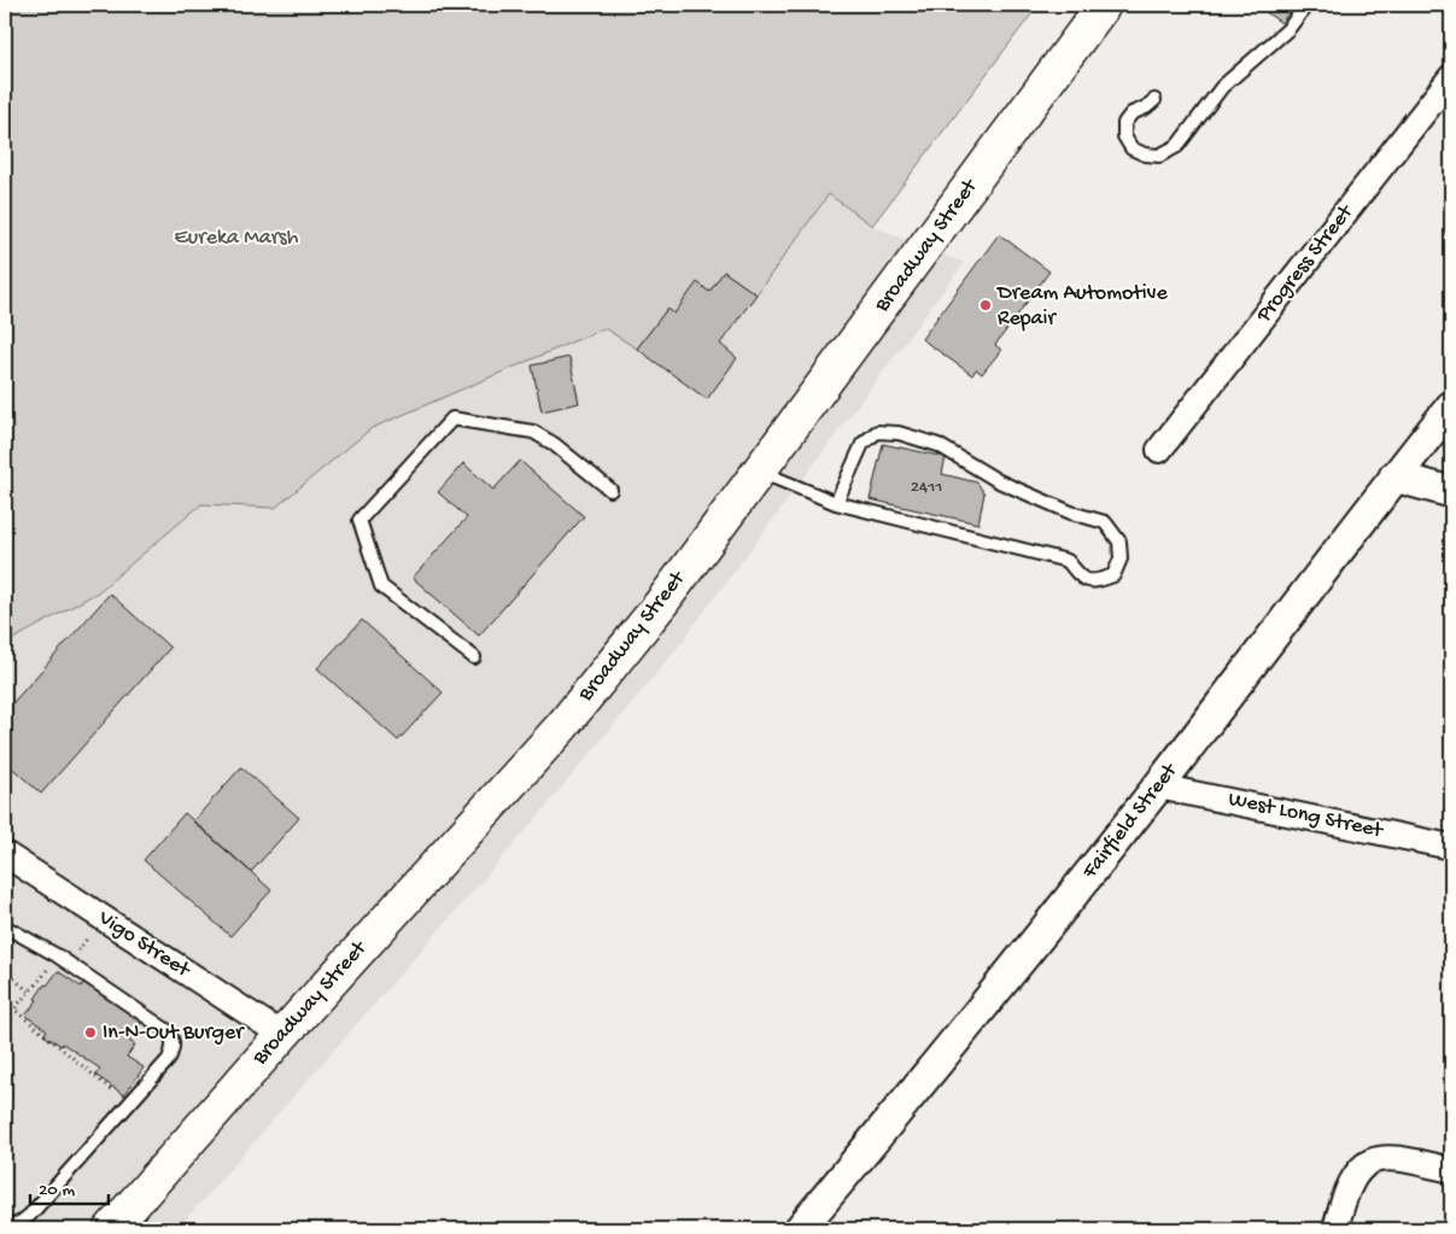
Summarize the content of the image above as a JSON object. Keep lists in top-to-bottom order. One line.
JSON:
{"streets":{"highway":["Broadway Street"],"street":["Progress Street","West Long Street","Fairfield Street","Vigo Street"]},"crossings":[["Broadway Street","Vigo Street"],["West Long Street","Fairfield Street"]],"parks":["Eureka Marsh"],"places":["Dream Automotive Repair","In-N-Out Burger"],"house_numbers":["2411"],"scale_bar":"20 m"}
